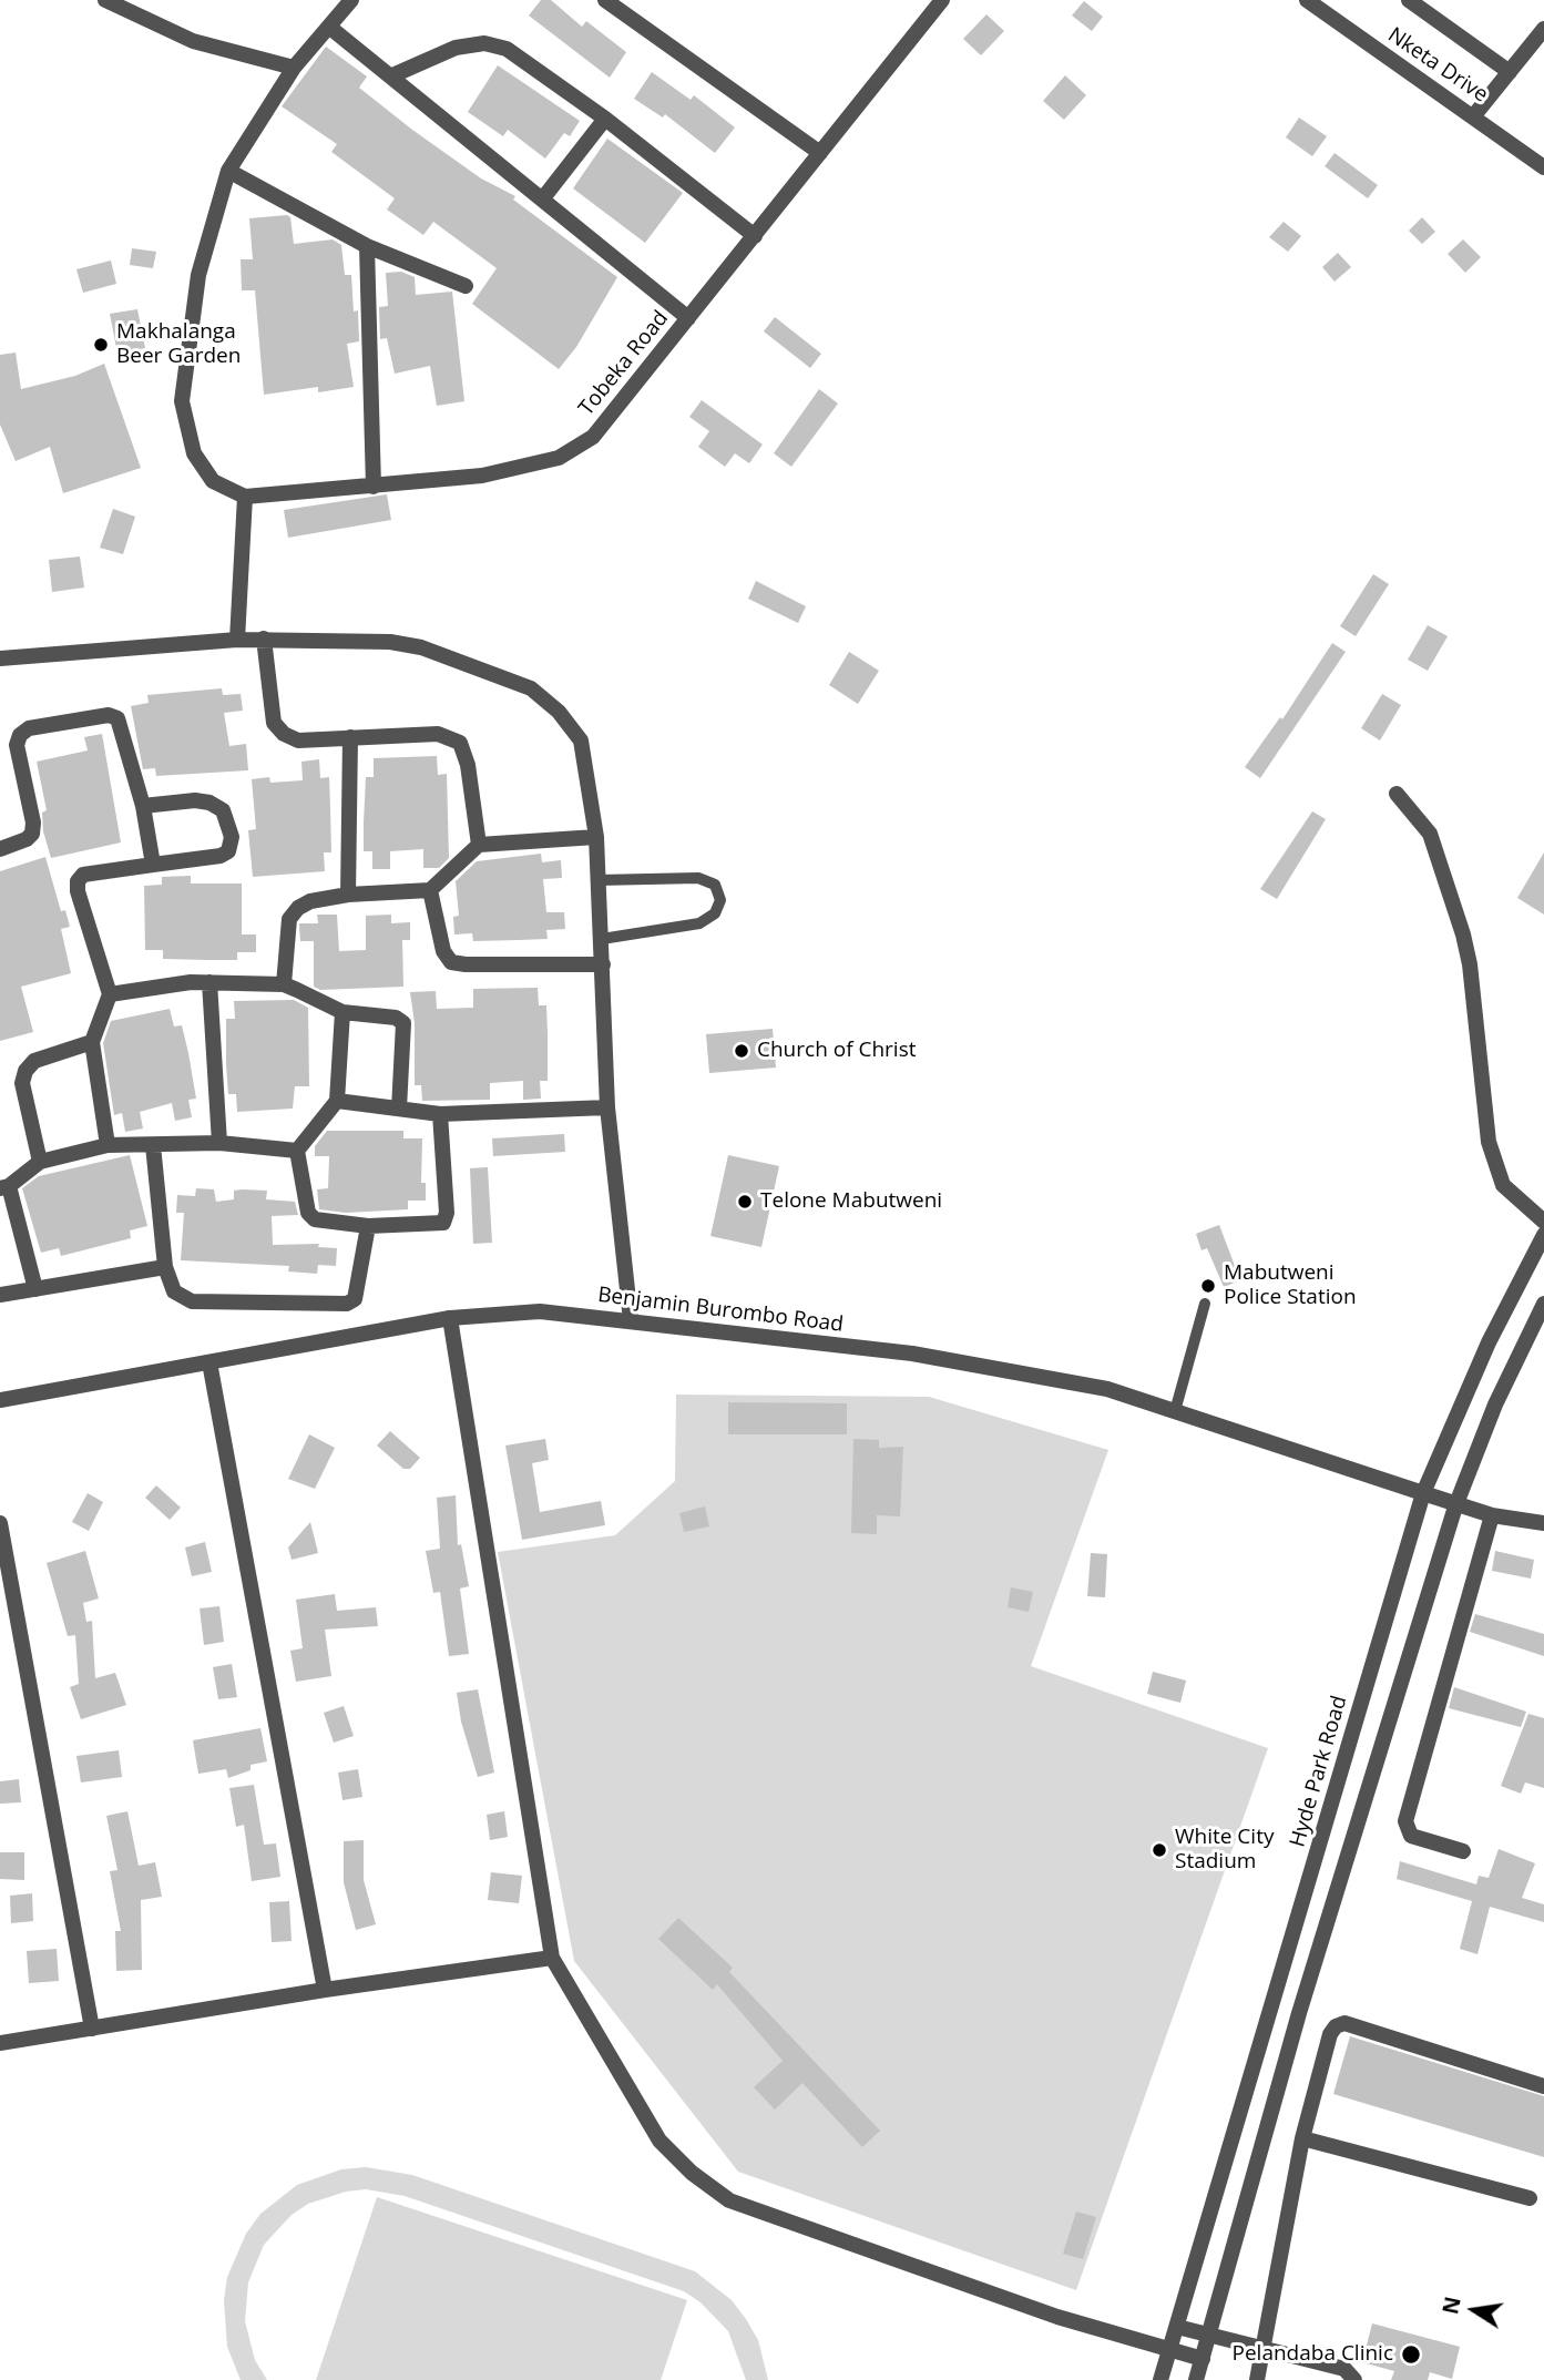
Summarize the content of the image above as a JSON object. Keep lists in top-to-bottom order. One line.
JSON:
{"streets":{"street":["Nketa Drive","Tobeka Road","Benjamin Burombo Road","Hyde Park Road"]},"crossings":[["Benjamin Burombo Road","Hyde Park Road"]],"places":["Makhalanga Beer Garden","Church of Christ","Telone Mabutweni","Mabutweni Police Station","White City Stadium","Pelandaba Clinic"],"north":"left"}
